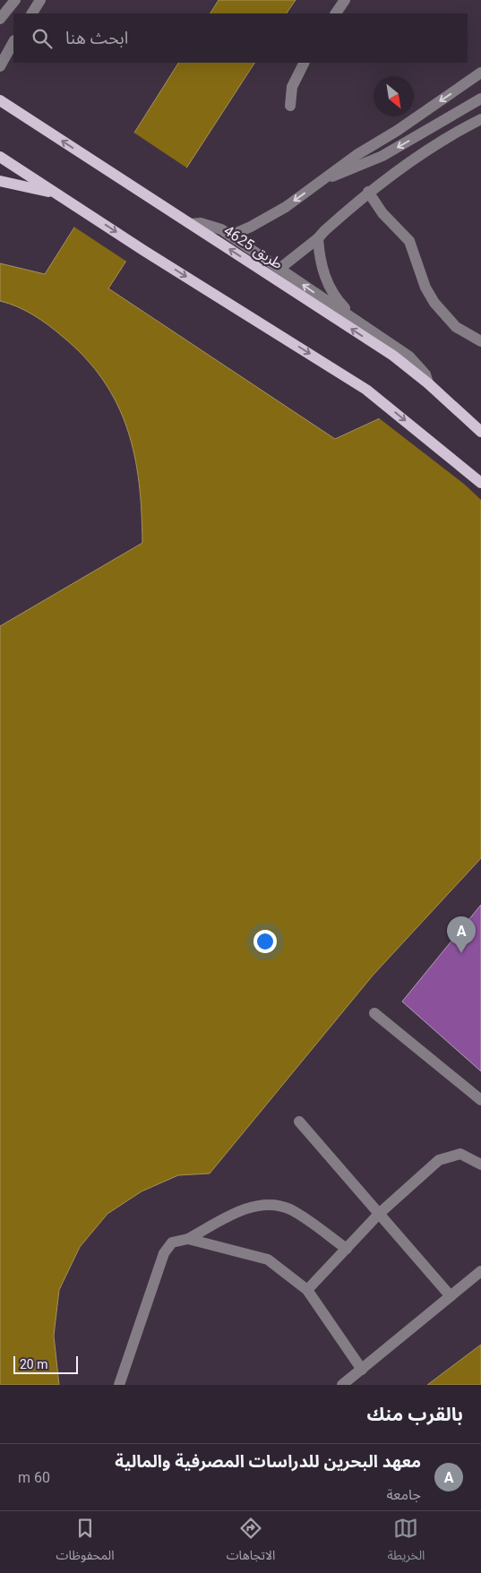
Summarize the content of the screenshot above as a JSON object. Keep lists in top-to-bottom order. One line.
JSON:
{"streets":{"main road":["طريق 4625"]},"scale_bar":"20 m","north":"bottom right","page":{"search":"ابحث هنا","pins":"A","scale":"20 m","heading":"بالقرب منك","list":[{"mark":"A","name":"معهد البحرين للدراسات المصرفية والمالية","note":"جامعة","value":"60 m"}],"nav":["الخريطة","الاتجاهات","المحفوظات"]}}
